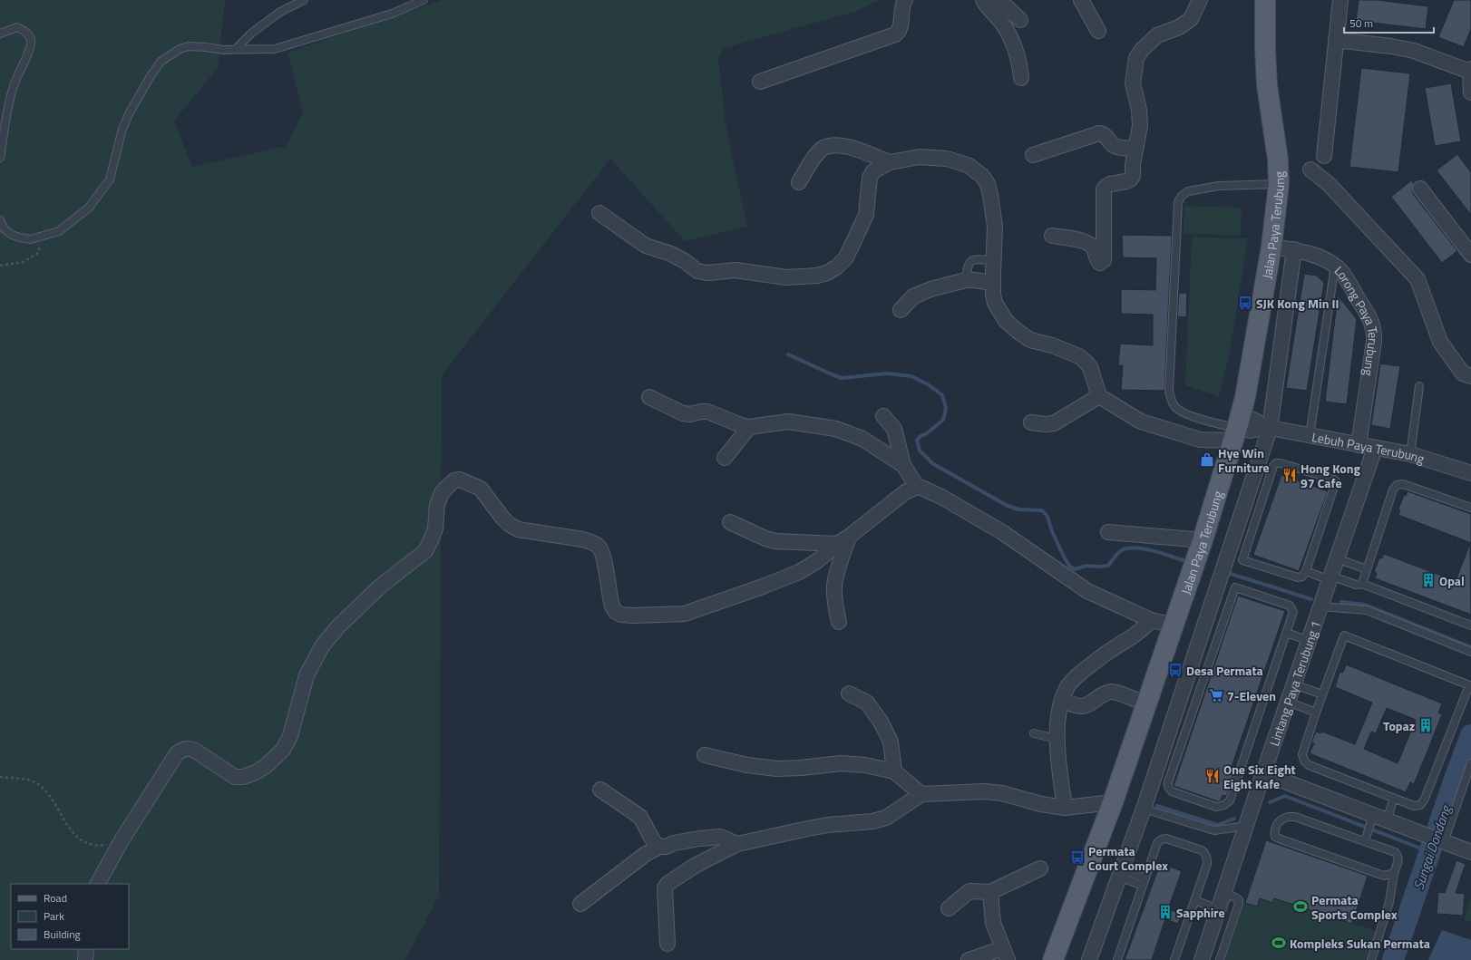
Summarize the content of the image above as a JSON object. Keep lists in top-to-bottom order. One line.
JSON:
{"streets":{"main road":["Jalan Paya Terubung"],"street":["Lorong Paya Terubung","Lebuh Paya Terubung","Lintang Paya Terubung 1"]},"crossings":[["Jalan Paya Terubung","Lorong Paya Terubung"],["Jalan Paya Terubung","Lebuh Paya Terubung"],["Lorong Paya Terubung","Lebuh Paya Terubung"],["Lebuh Paya Terubung","Lintang Paya Terubung 1"]],"water":["Sungai Dondang"],"places":{"bus stop":["SJK Kong Min II","Desa Permata","Permata Court Complex"],"shop":["Hye Win Furniture"],"restaurant":["Hong Kong 97 Cafe","One Six Eight Eight Kafe"],"building":["Opal","Topaz","Sapphire"],"supermarket":["7-Eleven"],"sports":["Permata Sports Complex","Kompleks Sukan Permata"]},"legend":["Road","Park","Building"],"scale_bar":"50 m"}
